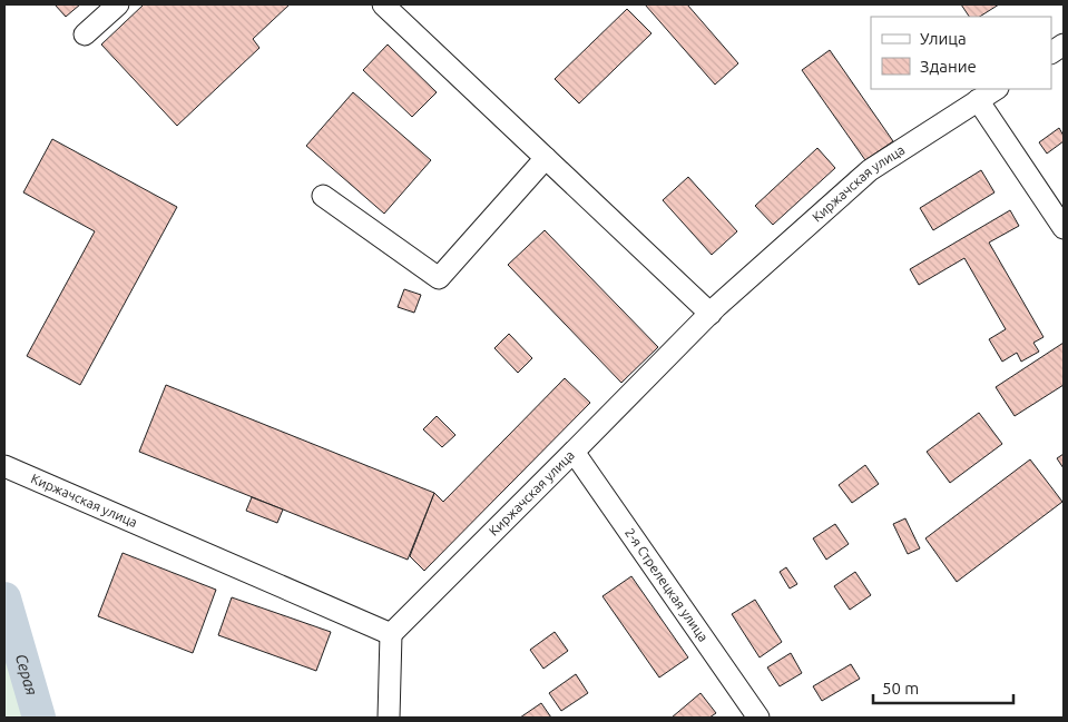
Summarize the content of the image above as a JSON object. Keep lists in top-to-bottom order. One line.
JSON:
{"streets":{"street":["Киржачская улица","2-я Стрелецкая улица"]},"crossings":[["Киржачская улица","2-я Стрелецкая улица"]],"water":["Серая"],"legend":["Улица","Здание"],"scale_bar":"50 m"}
